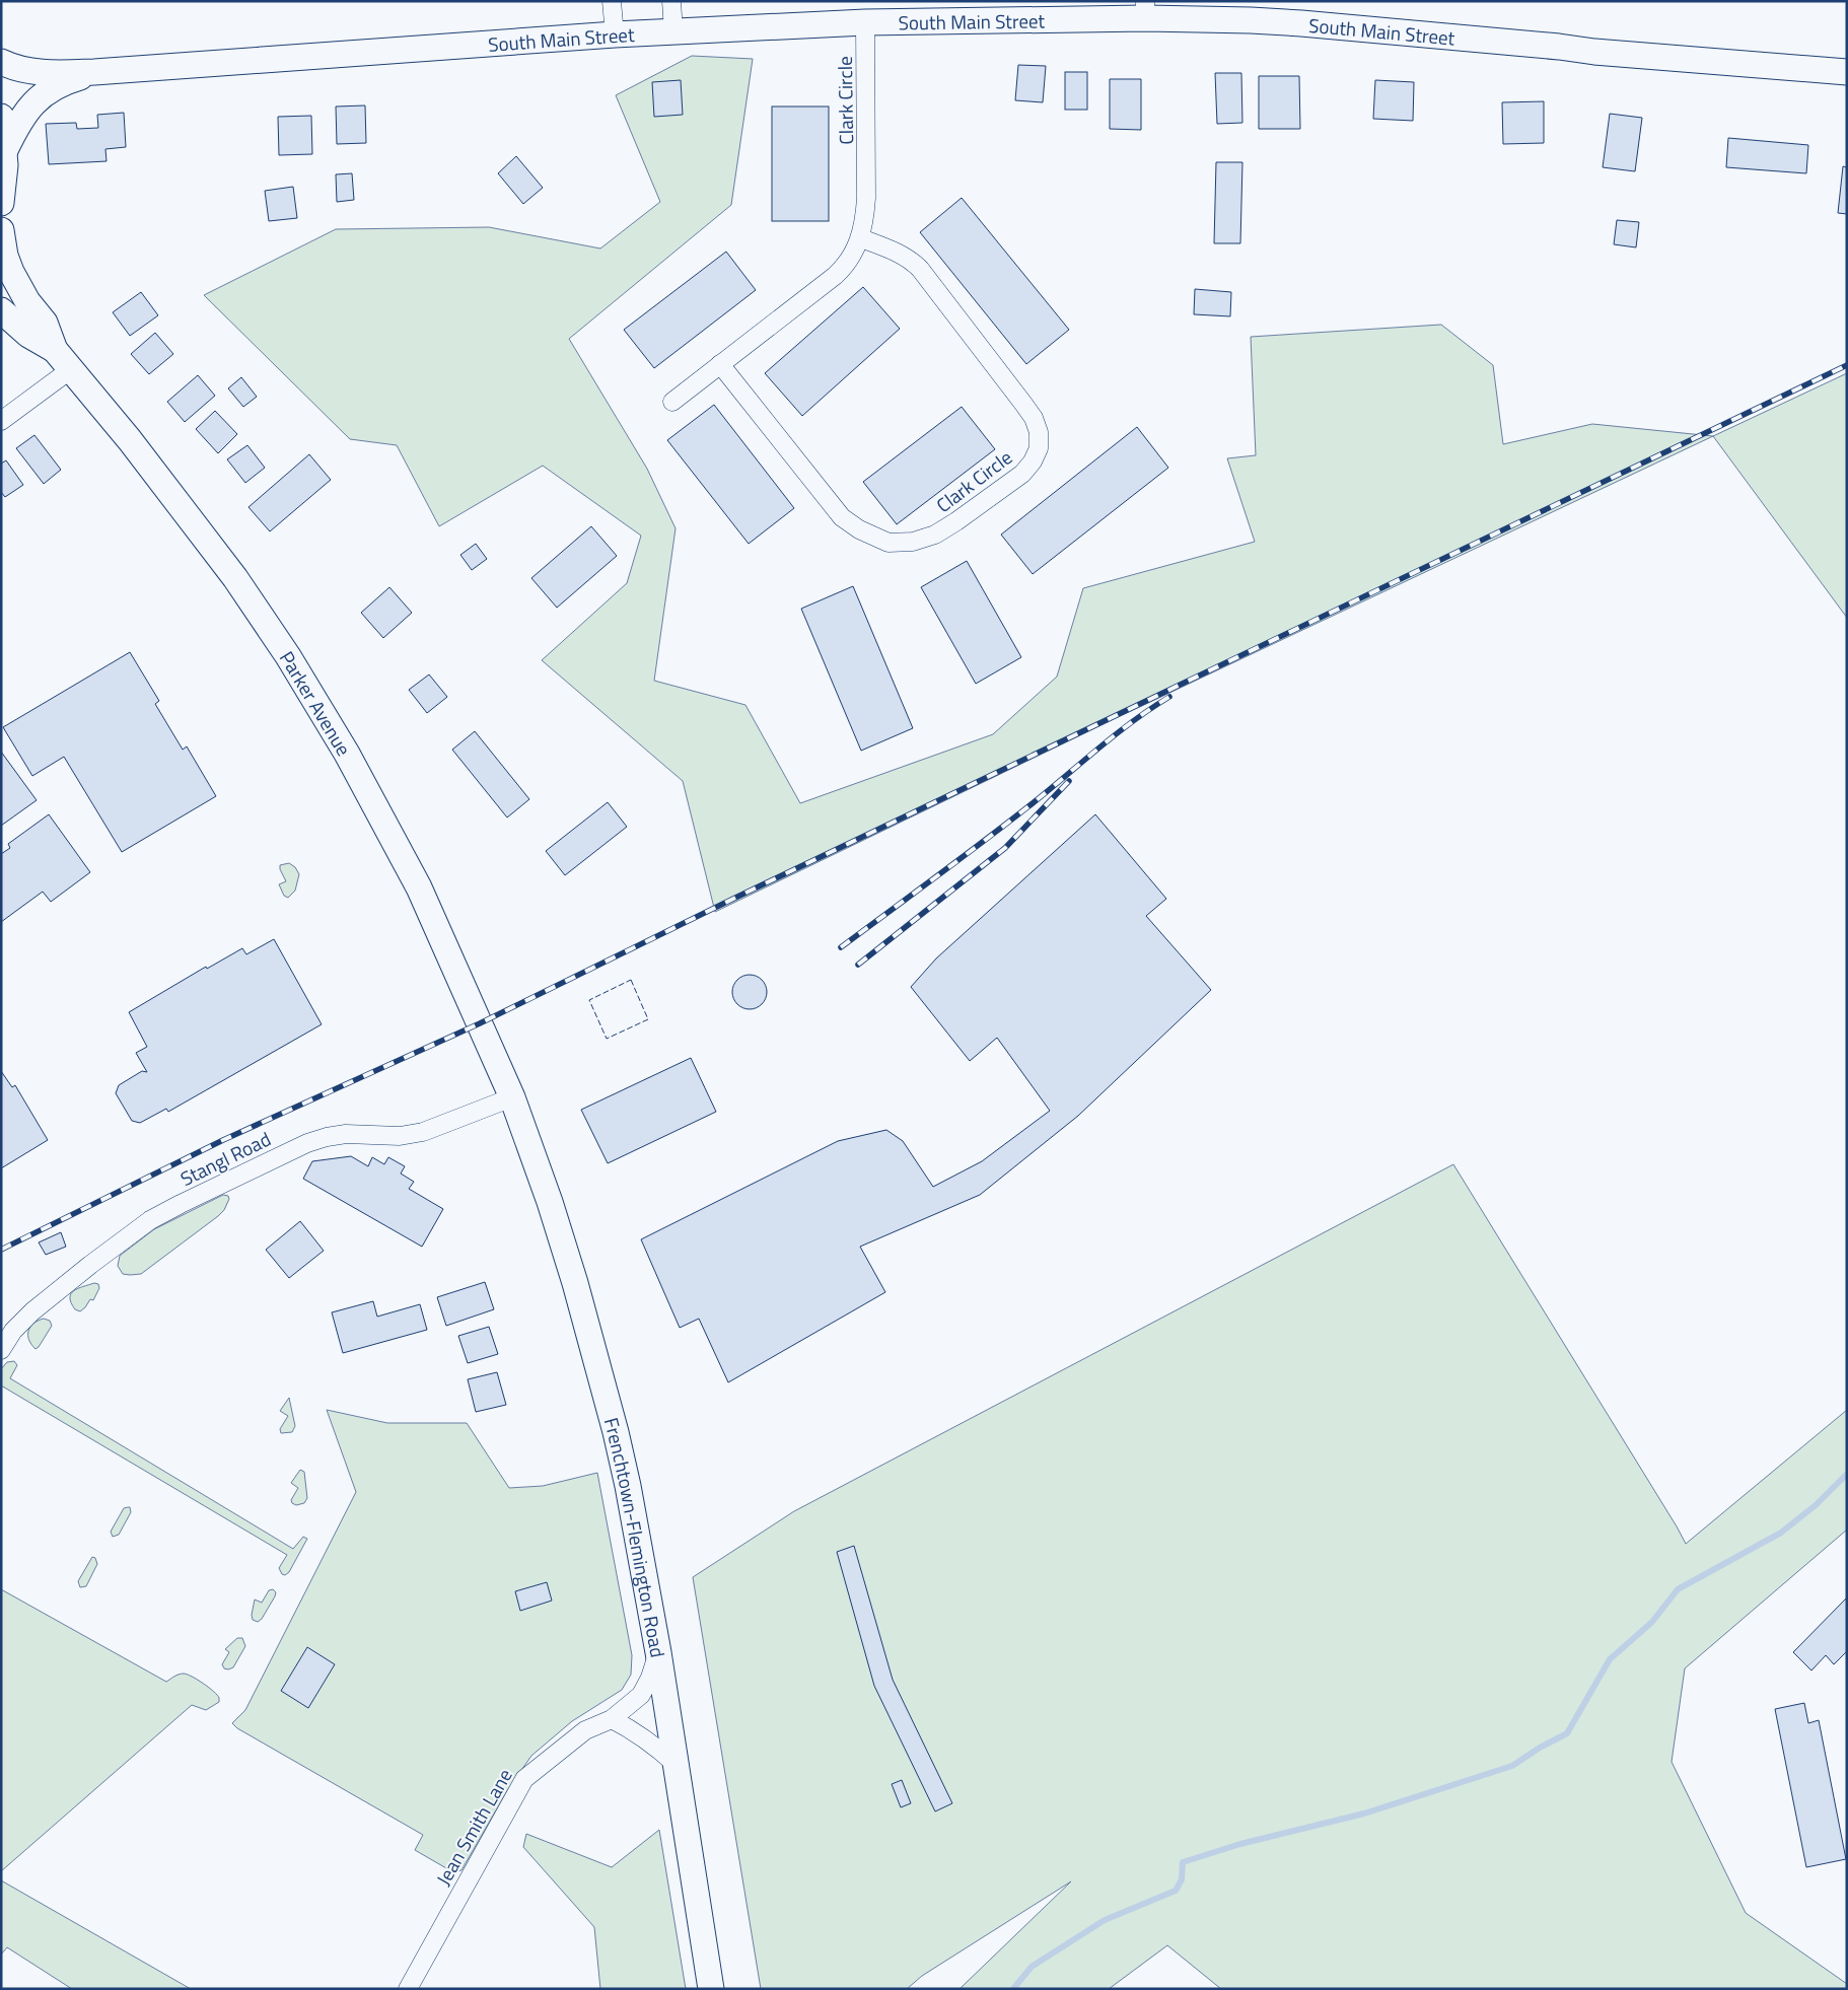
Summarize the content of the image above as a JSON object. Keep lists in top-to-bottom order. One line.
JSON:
{"streets":{"main road":["South Main Street","Parker Avenue","Frenchtown-Flemington Road"],"street":["Clark Circle","Stangl Road","Jean Smith Lane"]},"crossings":[["South Main Street","Clark Circle"],["Parker Avenue","Stangl Road"],["Parker Avenue","Frenchtown-Flemington Road"],["Stangl Road","Frenchtown-Flemington Road"],["Frenchtown-Flemington Road","Jean Smith Lane"]]}
